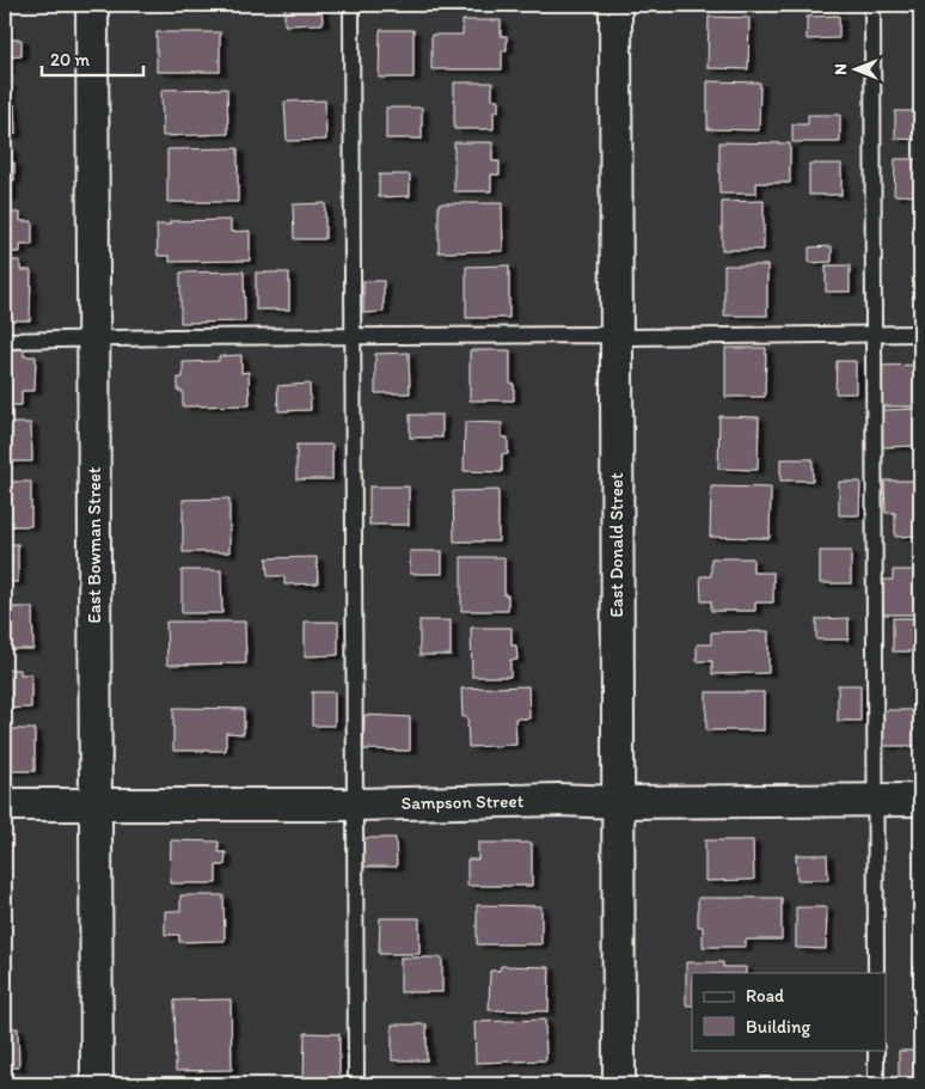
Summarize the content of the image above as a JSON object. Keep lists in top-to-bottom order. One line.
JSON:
{"streets":{"street":["East Bowman Street","East Donald Street","Sampson Street"]},"crossings":[["East Bowman Street","Sampson Street"],["East Donald Street","Sampson Street"]],"legend":["Road","Building"],"scale_bar":"20 m","north":"left"}
